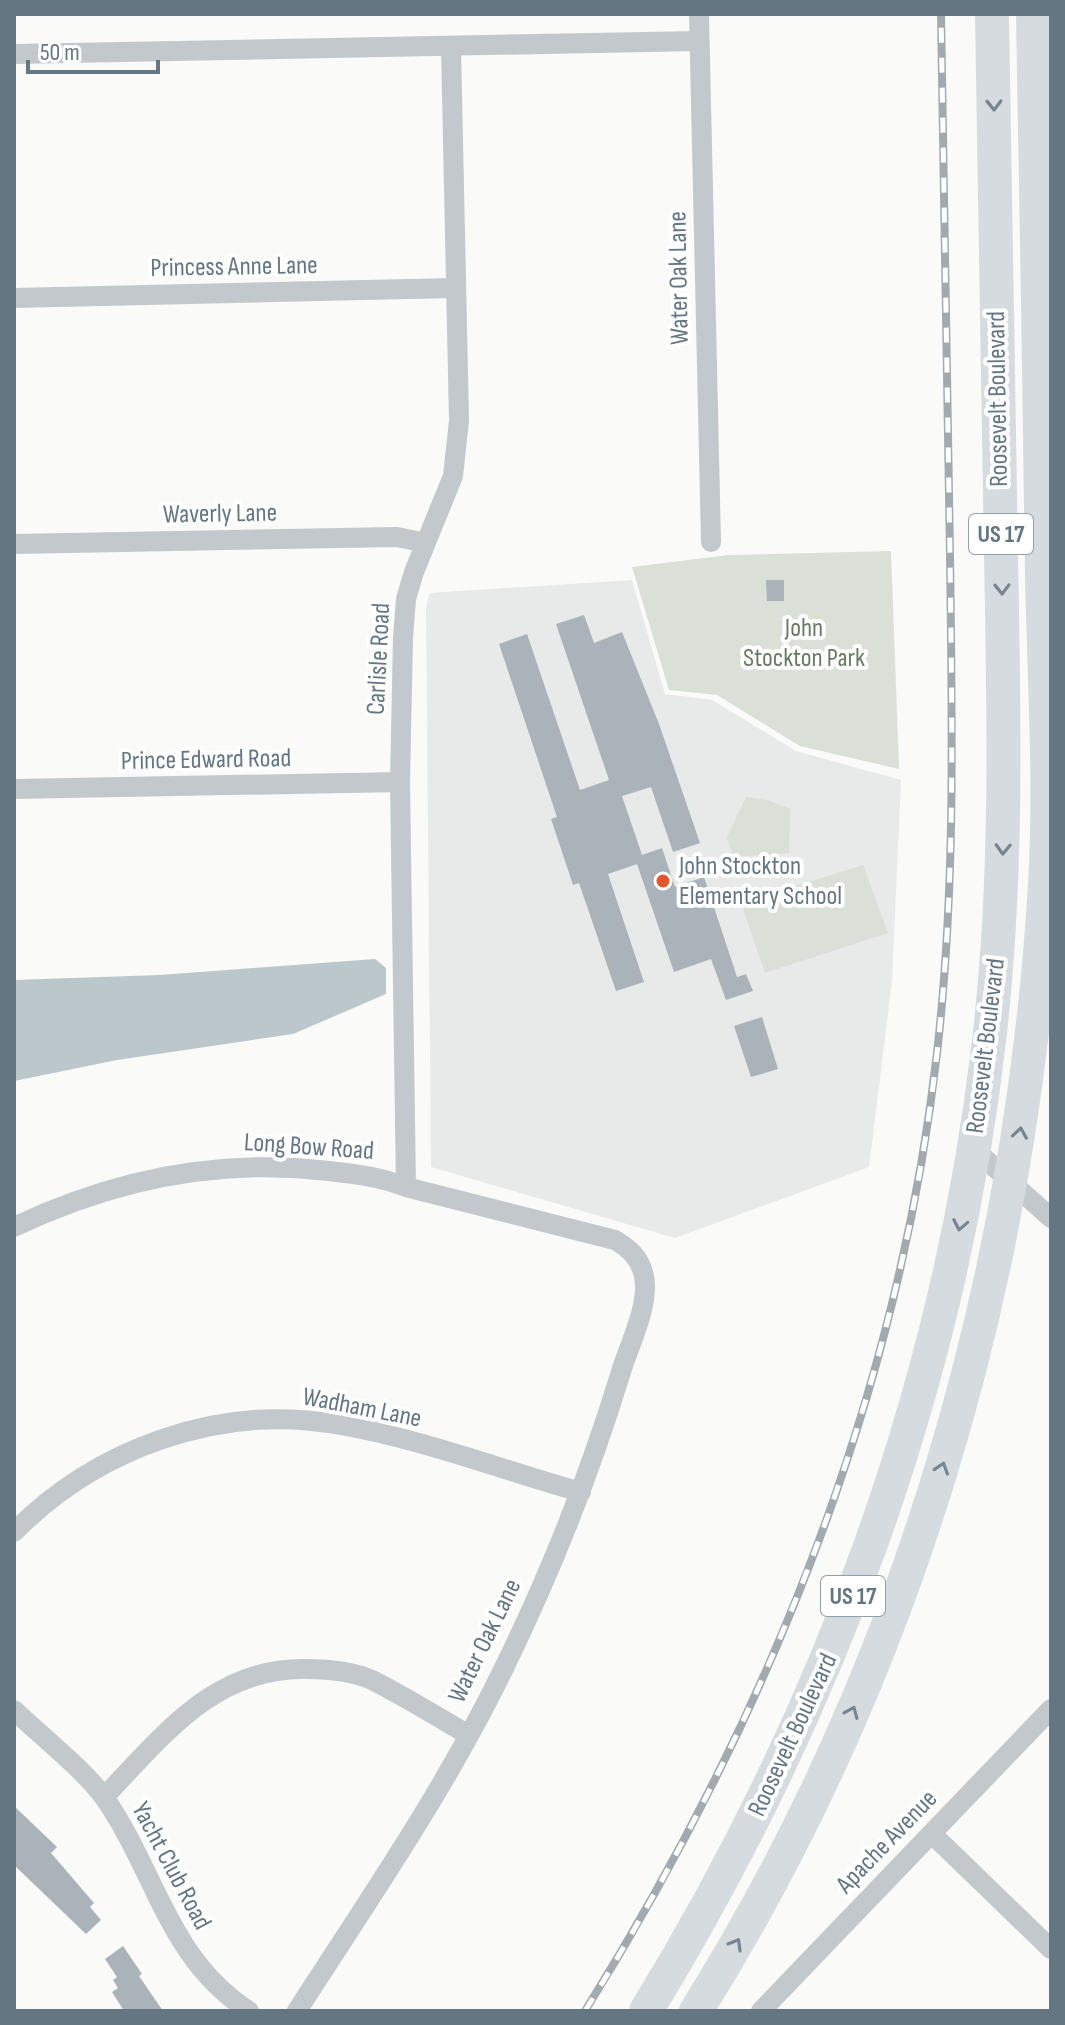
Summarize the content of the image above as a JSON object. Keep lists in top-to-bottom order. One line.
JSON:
{"streets":{"highway":["Roosevelt Boulevard","US 17"],"street":["Princess Anne Lane","Water Oak Lane","Waverly Lane","Carlisle Road","Prince Edward Road","Long Bow Road","Wadham Lane","Apache Avenue","Yacht Club Road"]},"crossings":[["Princess Anne Lane","Carlisle Road"],["Water Oak Lane","Long Bow Road"],["Water Oak Lane","Wadham Lane"],["Waverly Lane","Carlisle Road"],["Carlisle Road","Prince Edward Road"],["Carlisle Road","Long Bow Road"]],"parks":["John Stockton Park"],"places":["John Stockton Elementary School"],"scale_bar":"50 m"}
